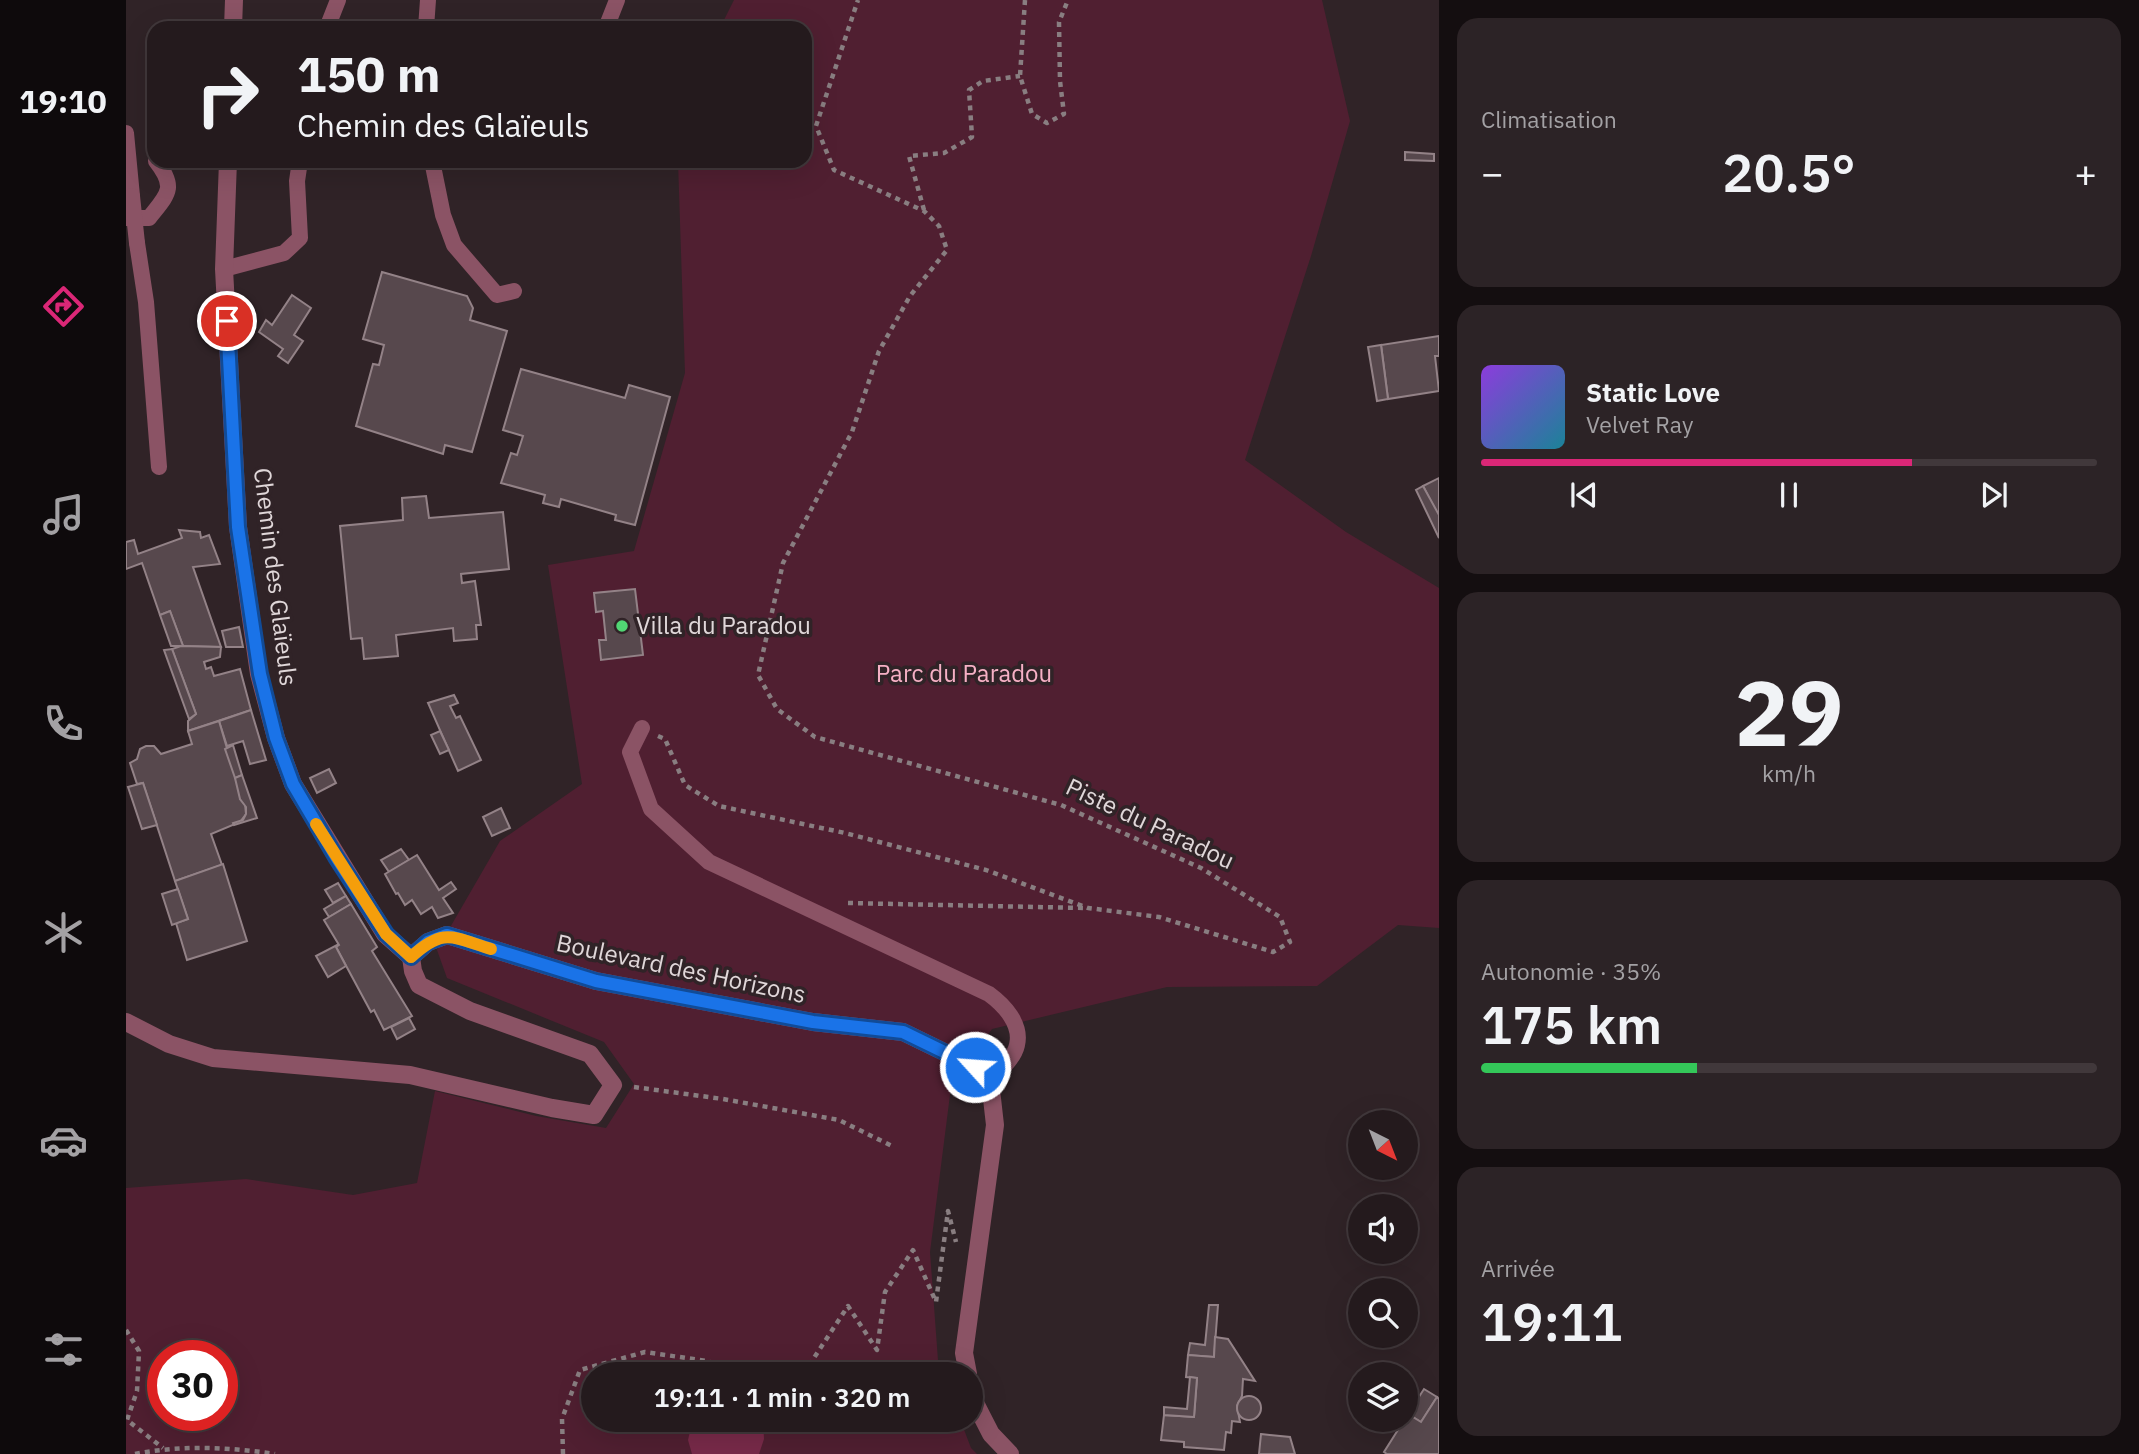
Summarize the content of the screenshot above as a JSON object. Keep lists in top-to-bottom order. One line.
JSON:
{"streets":{"street":["Chemin des Glaïeuls","Boulevard des Horizons"],"path":["Piste du Paradou"]},"crossings":[["Chemin des Glaïeuls","Boulevard des Horizons"]],"parks":["Parc du Paradou"],"places":["Villa du Paradou"],"north":"bottom right","page":{"tabs":"19:10","tile":["Climatisation",["29","km/h"],["Autonomie · 35%","175 km"],["Arrivée","19:11"]],"turn":["150 m","Chemin des Glaïeuls"],"heat":["−","20.5°","+"],"song":["Static Love","Velvet Ray"],"limit":"30","trip":"19:11 · 1 min · 320 m"}}
